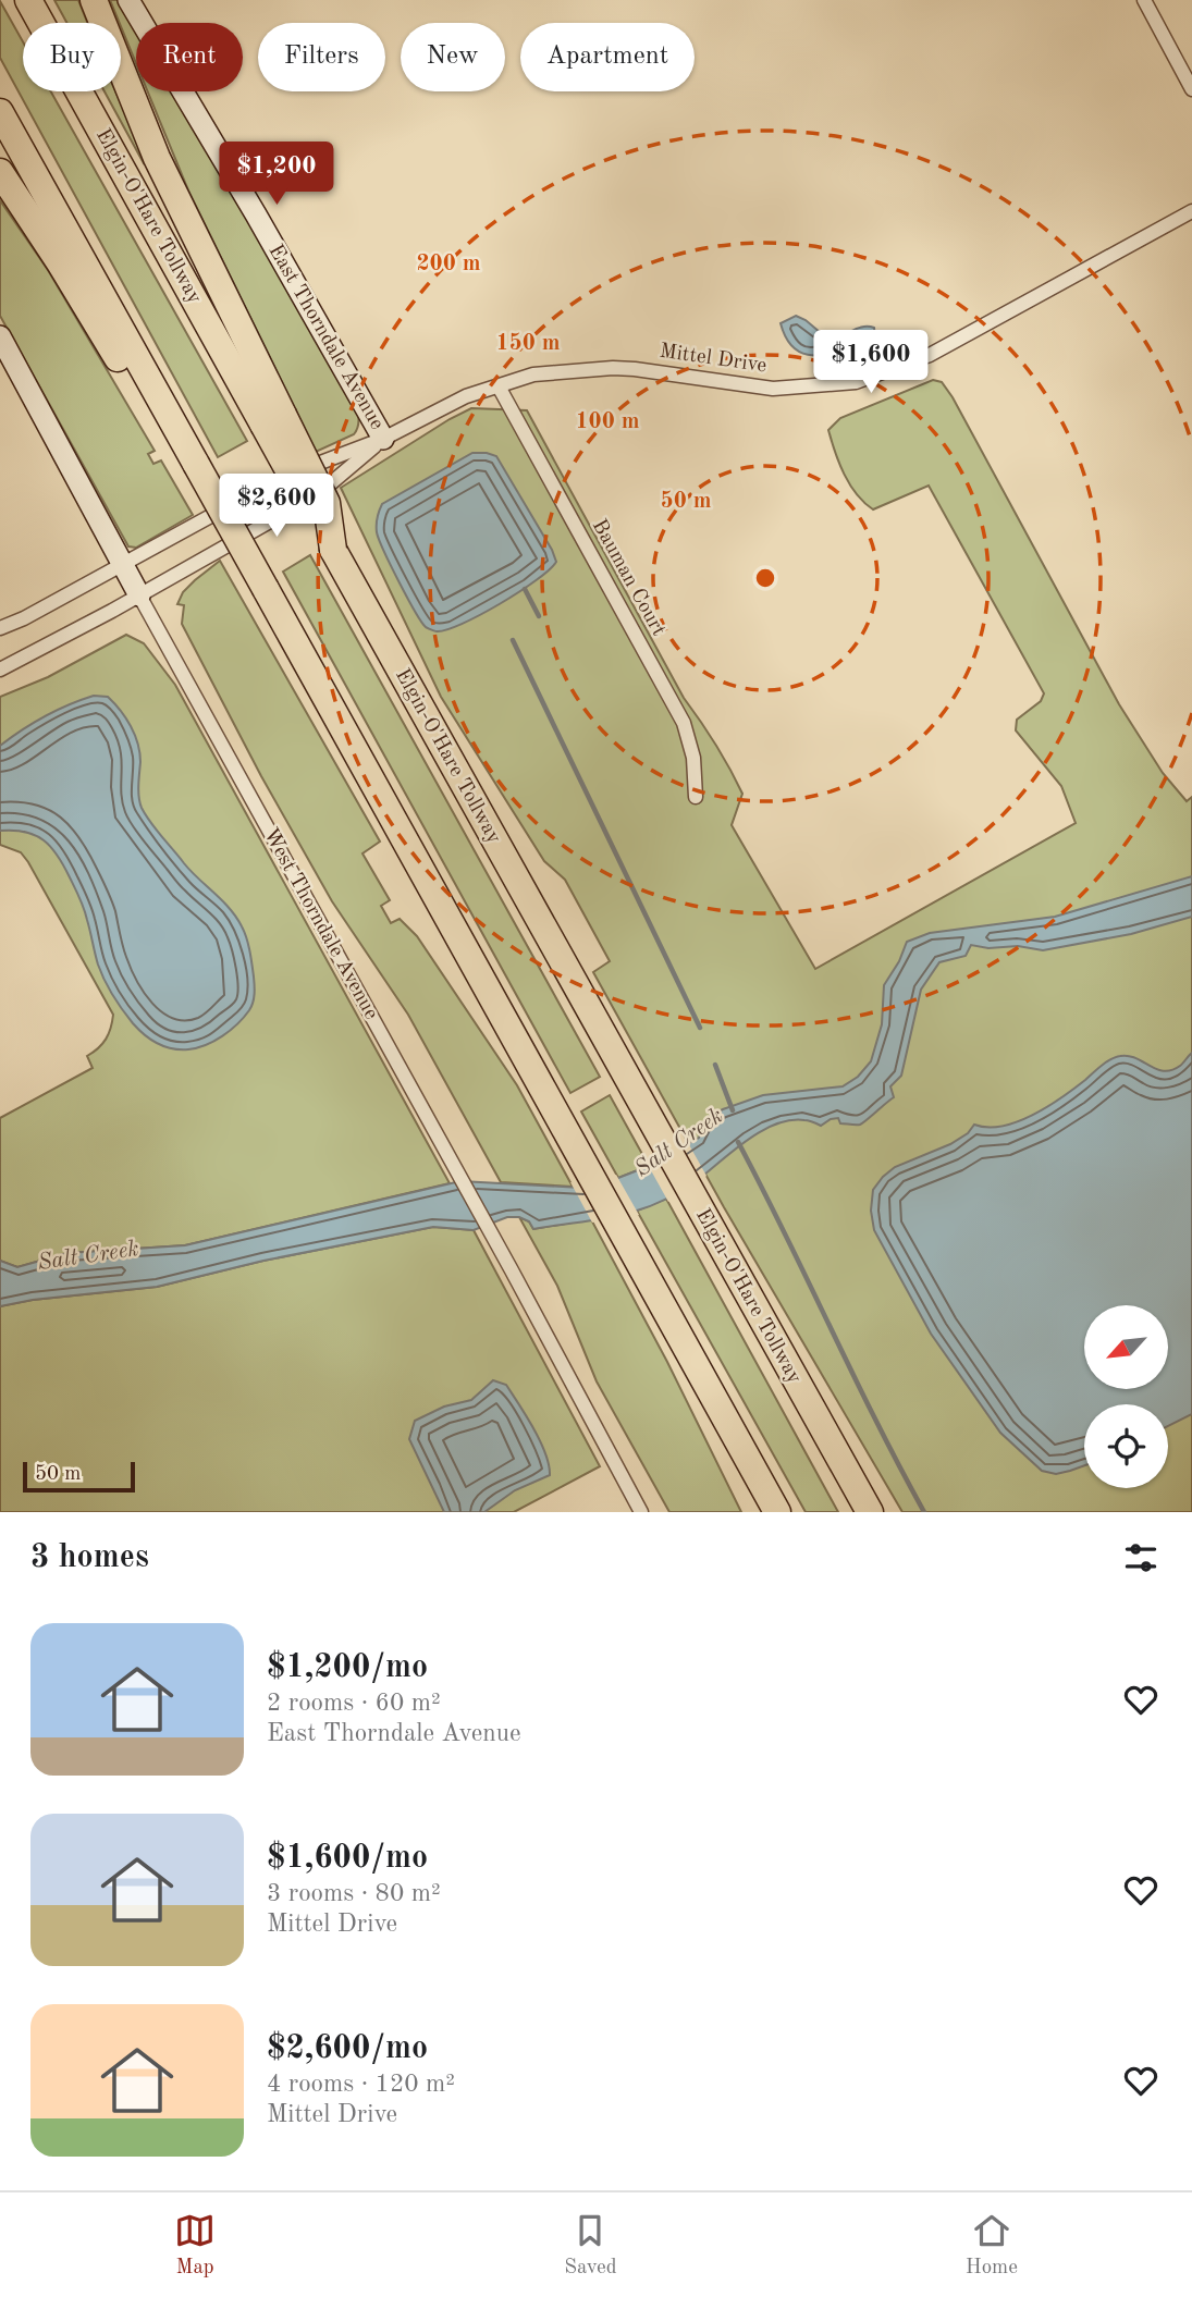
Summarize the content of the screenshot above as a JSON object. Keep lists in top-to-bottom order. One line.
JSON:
{"streets":{"highway":["Elgin-O'Hare Tollway"],"main road":["East Thorndale Avenue","West Thorndale Avenue"],"street":["Mittel Drive","Bauman Court"]},"crossings":[["East Thorndale Avenue","Mittel Drive"],["Mittel Drive","Bauman Court"],["Mittel Drive","West Thorndale Avenue"]],"water":["Salt Creek"],"scale_bar":"50 m","north":"bottom left","page":{"chip":["Buy","Rent","Filters","New","Apartment"],"price":["$1,200","$1,600","$2,600"],"scale":"50 m","heading":"3 homes","list":[{"name":"$1,200/mo","note":"2 rooms · 60 m² · East Thorndale Avenue"},{"name":"$1,600/mo","note":"3 rooms · 80 m² · Mittel Drive"},{"name":"$2,600/mo","note":"4 rooms · 120 m² · Mittel Drive"}],"tabs":["Map","Saved","Home"]},"rings":["200 m","150 m","100 m","50 m"]}
